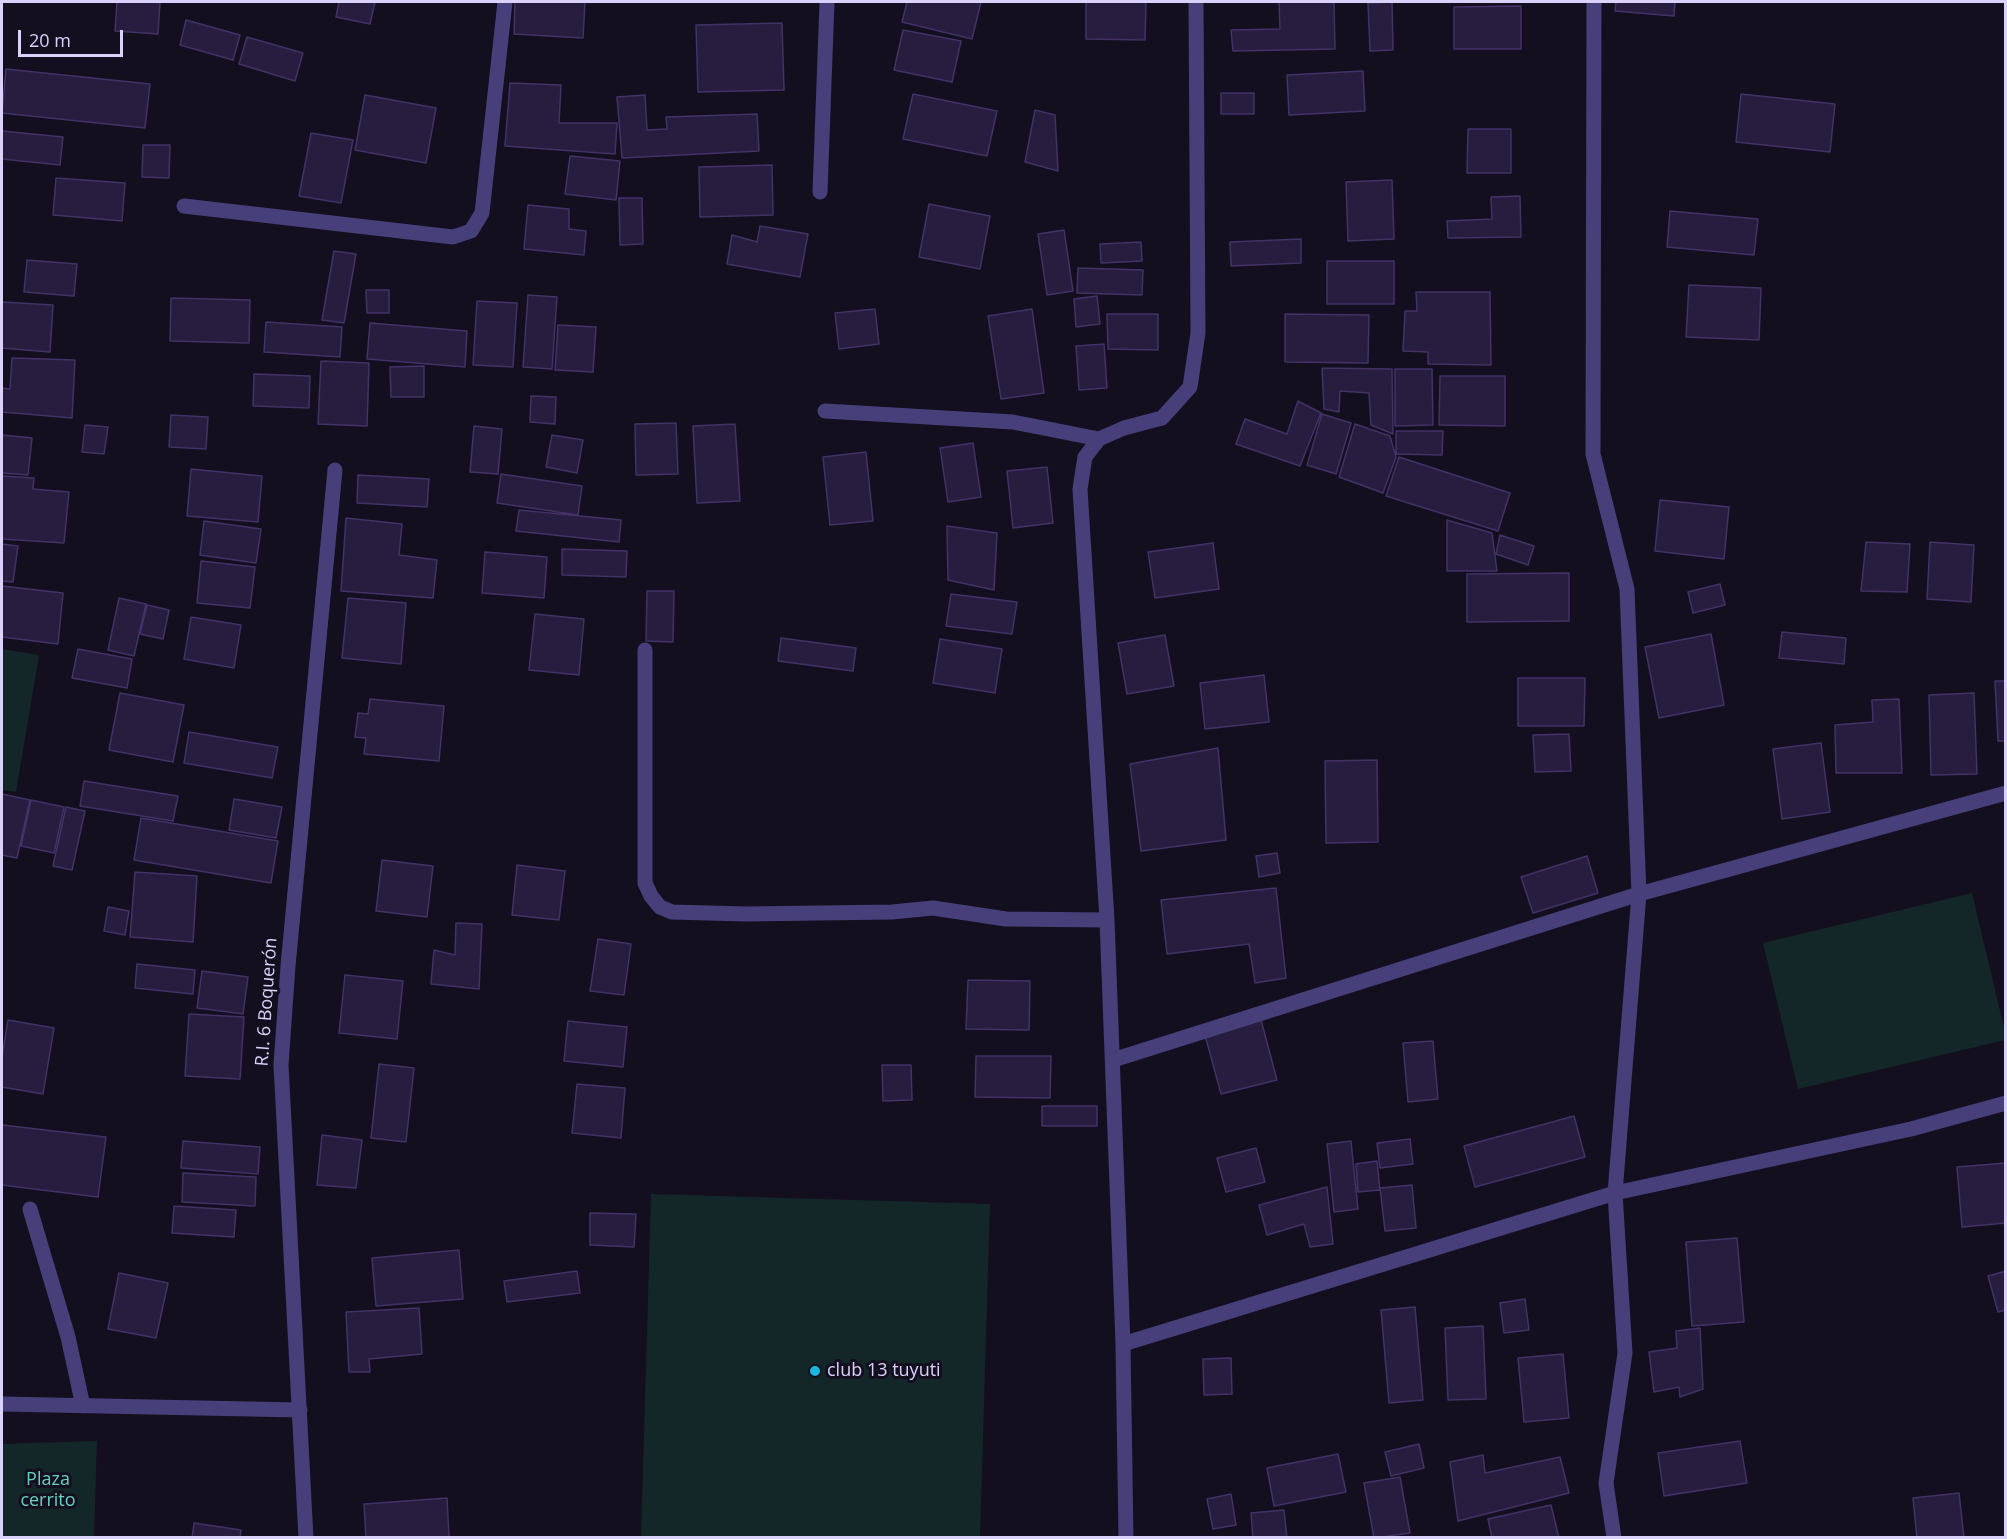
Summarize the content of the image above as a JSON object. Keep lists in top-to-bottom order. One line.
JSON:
{"streets":{"street":["R.I. 6 Boquerón"]},"parks":["Plaza cerrito"],"places":["club 13 tuyuti"],"scale_bar":"20 m"}
